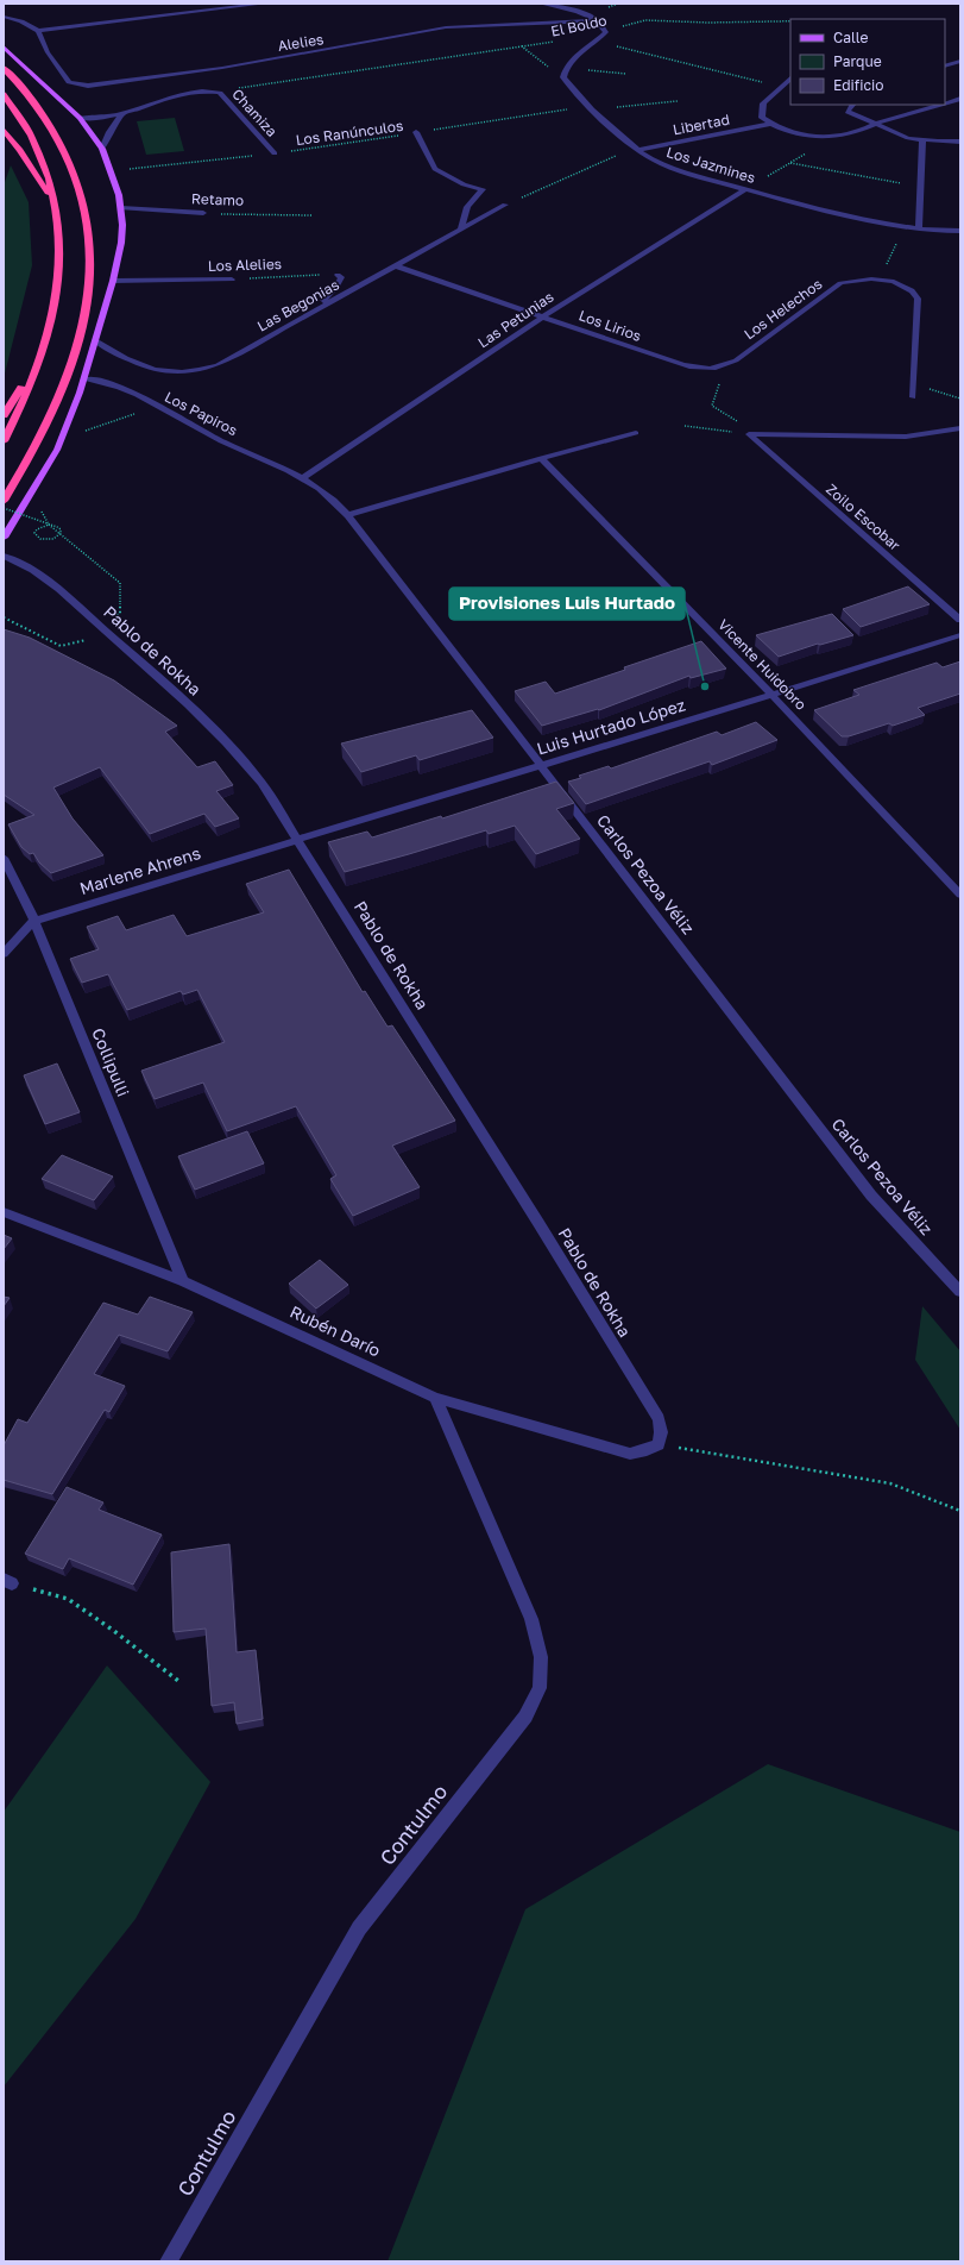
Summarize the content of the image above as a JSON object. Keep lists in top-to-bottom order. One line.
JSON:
{"streets":{"street":["Alelies","Chamiza","Libertad","Los Jazmines","Retamo","Los Alelies","Las Begonias","Los Helechos","Las Petunias","Los Lirios","Los Papiros","Zoilo Escobar","Pablo de Rokha","Vicente Huidobro","Luis Hurtado López","Marlene Ahrens","Carlos Pezoa Véliz","Collipulli","Rubén Darío","Contulmo"],"path":["El Boldo","Los Ranúnculos"]},"crossings":[["El Boldo","Chamiza"],["Chamiza","Los Ranúnculos"],["Libertad","Los Jazmines"],["Los Ranúnculos","Los Jazmines"],["Los Jazmines","Las Petunias"],["Las Begonias","Los Lirios"],["Los Helechos","Los Lirios"],["Las Petunias","Los Lirios"],["Las Petunias","Los Papiros"],["Las Petunias","Carlos Pezoa Véliz"],["Los Papiros","Carlos Pezoa Véliz"],["Pablo de Rokha","Luis Hurtado López"],["Pablo de Rokha","Marlene Ahrens"],["Pablo de Rokha","Rubén Darío"],["Vicente Huidobro","Luis Hurtado López"],["Luis Hurtado López","Marlene Ahrens"],["Luis Hurtado López","Carlos Pezoa Véliz"],["Marlene Ahrens","Collipulli"],["Collipulli","Rubén Darío"],["Rubén Darío","Contulmo"]],"places":["Provisiones Luis Hurtado"],"legend":["Calle","Parque","Edificio"]}
